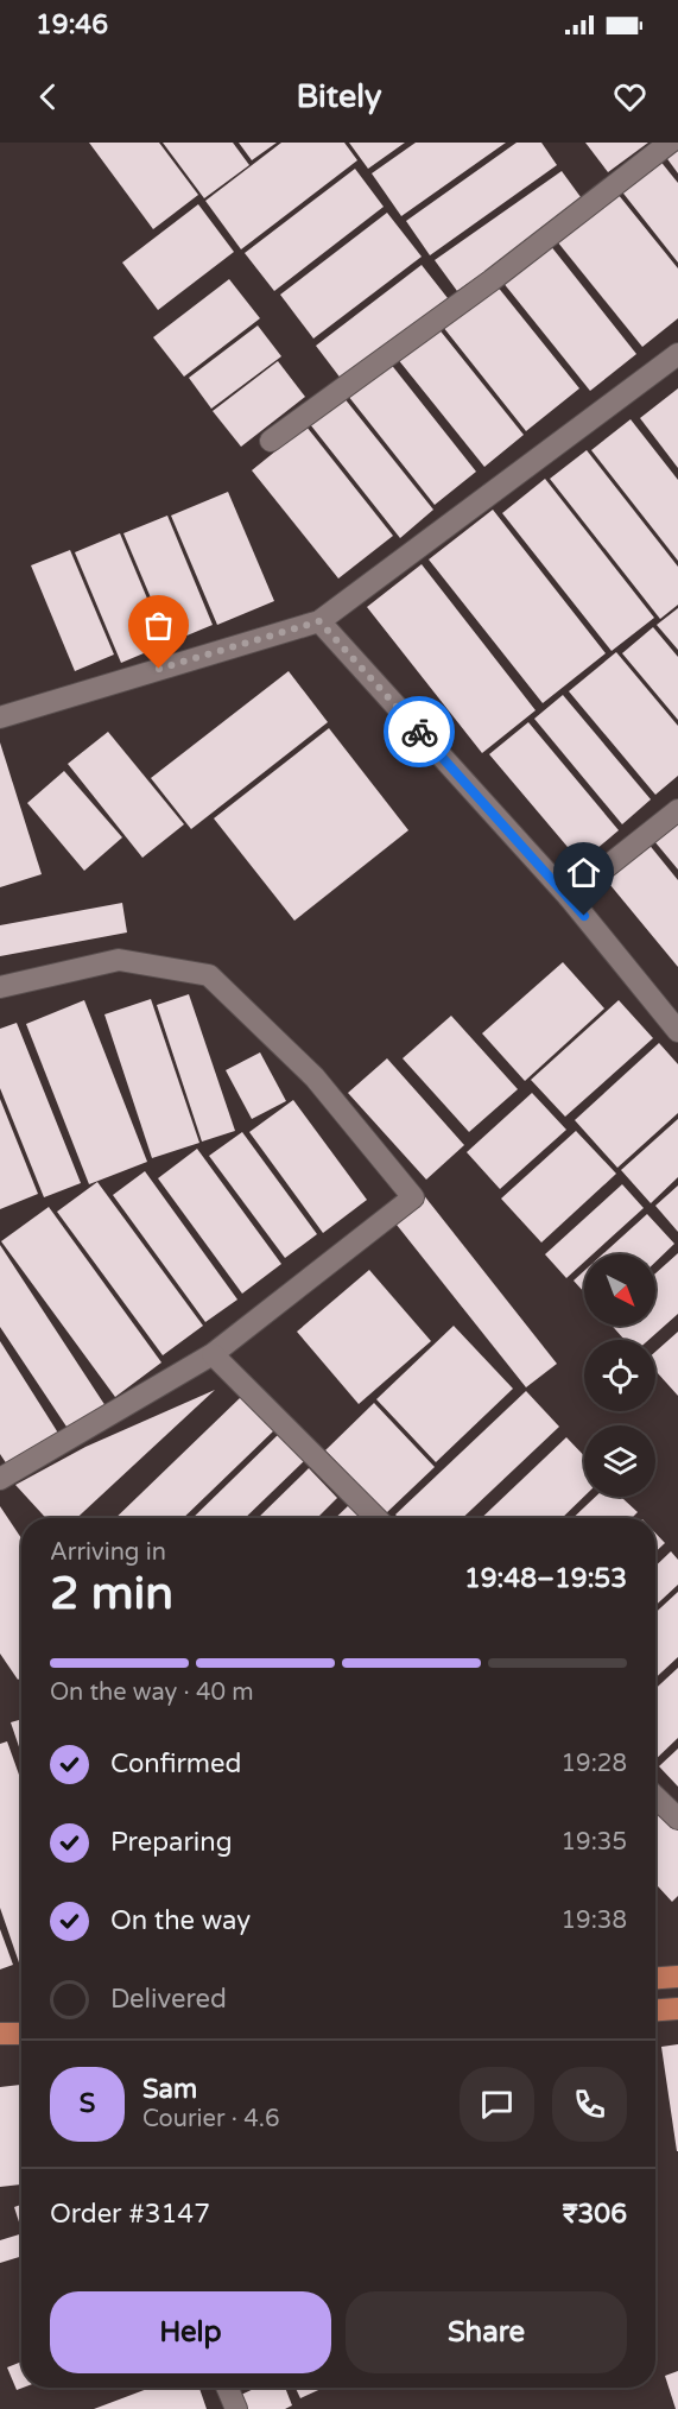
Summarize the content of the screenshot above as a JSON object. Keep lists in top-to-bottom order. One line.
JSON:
{"north":"bottom right","page":{"status":"19:46","header":"Bitely","heading":["2 min","Arriving in","19:48–19:53"],"panel":["Sam","Courier · 4.6","Order #3147","₹306"],"bar":"On the way · 40 m","list":[["Confirmed","19:28"],["Preparing","19:35"],["On the way","19:38"],"Delivered"],"round":"S","buttons":["Help","Share"]}}
